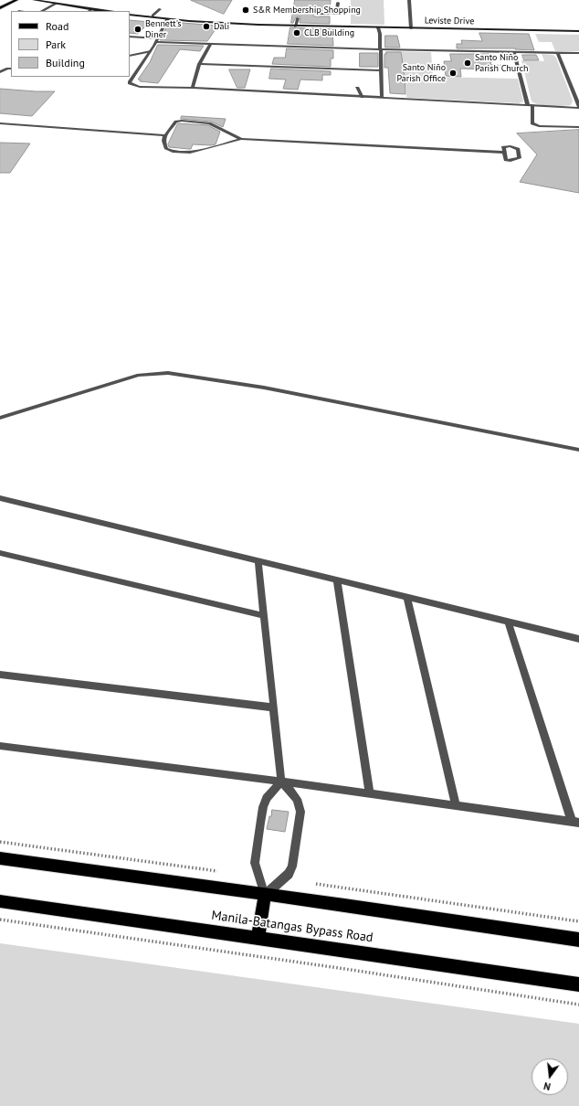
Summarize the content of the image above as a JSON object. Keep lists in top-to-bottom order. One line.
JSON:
{"streets":{"highway":["Manila-Batangas Bypass Road"],"main road":["Leviste Drive"]},"places":["S&R Membership Shopping","Dali","Bennett's Diner","CLB Building","Santo Niño Parish Church","Santo Niño Parish Office"],"legend":["Road","Park","Building"],"north":"bottom"}
